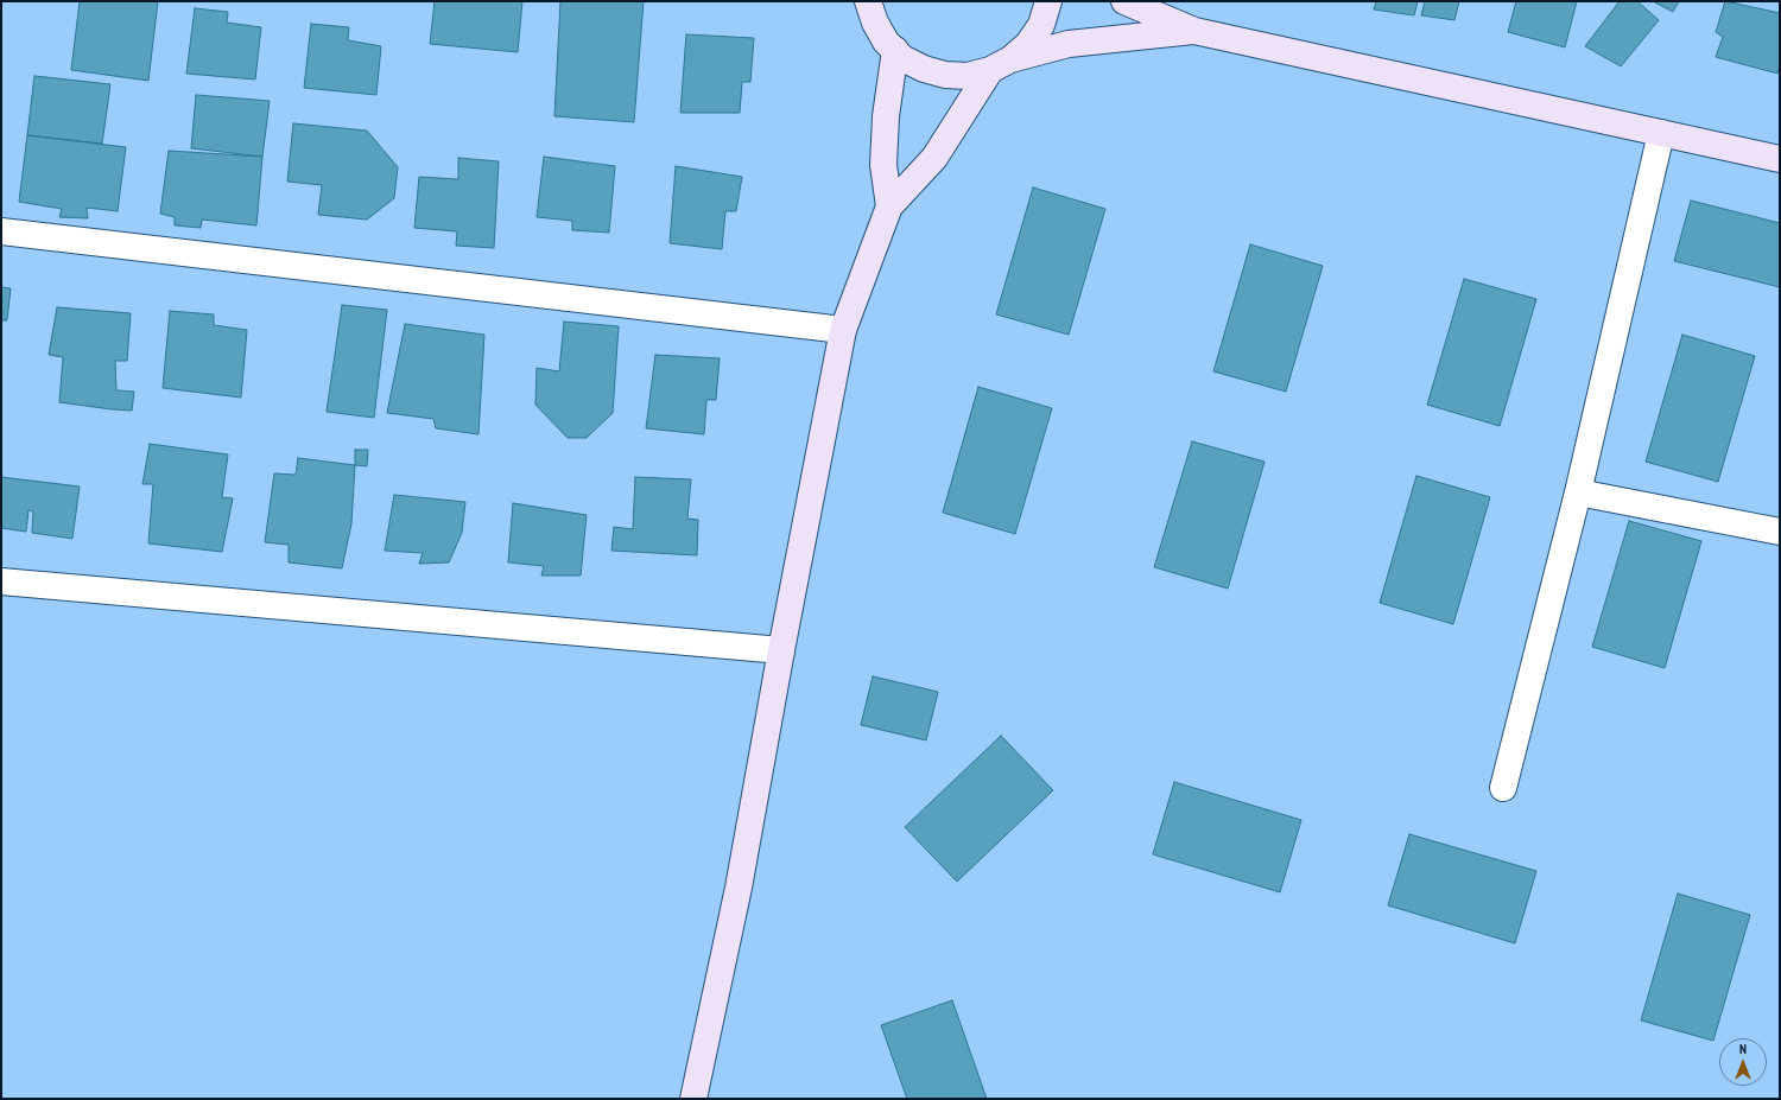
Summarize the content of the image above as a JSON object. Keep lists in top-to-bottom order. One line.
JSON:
{"north":"top"}
